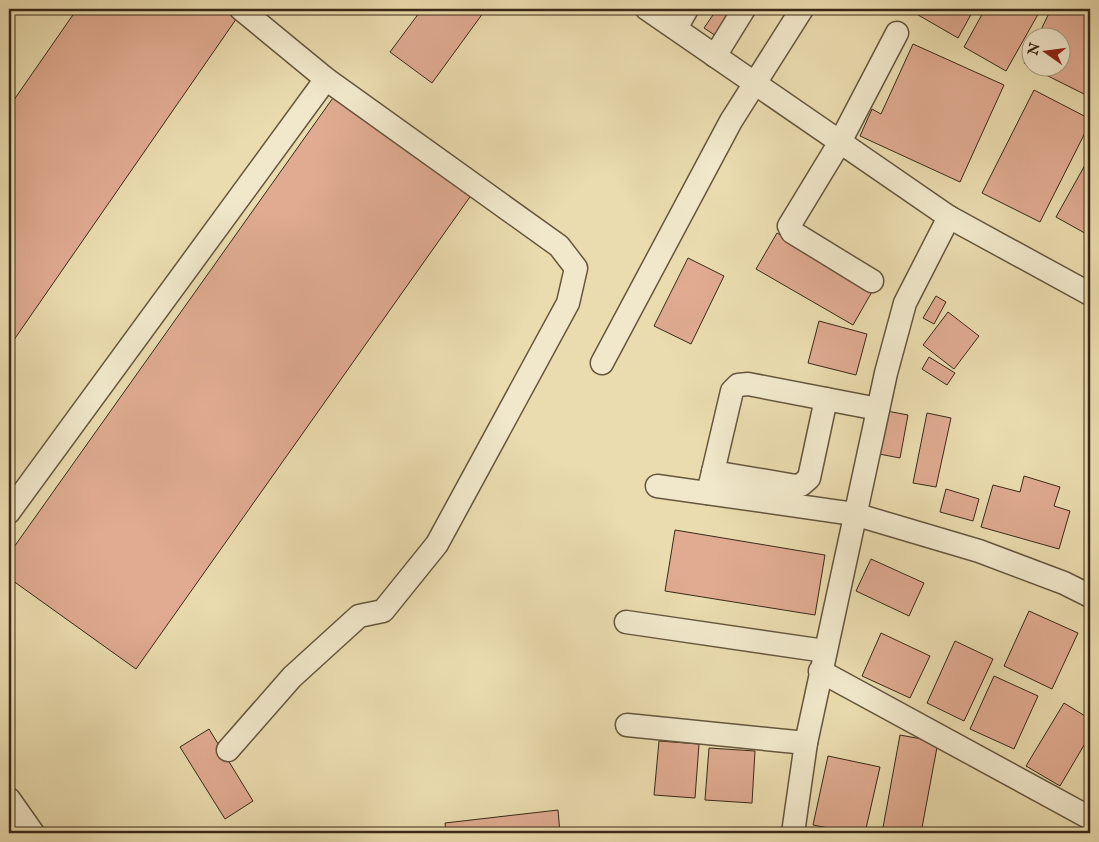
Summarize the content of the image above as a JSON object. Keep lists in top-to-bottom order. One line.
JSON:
{"north":"left"}
